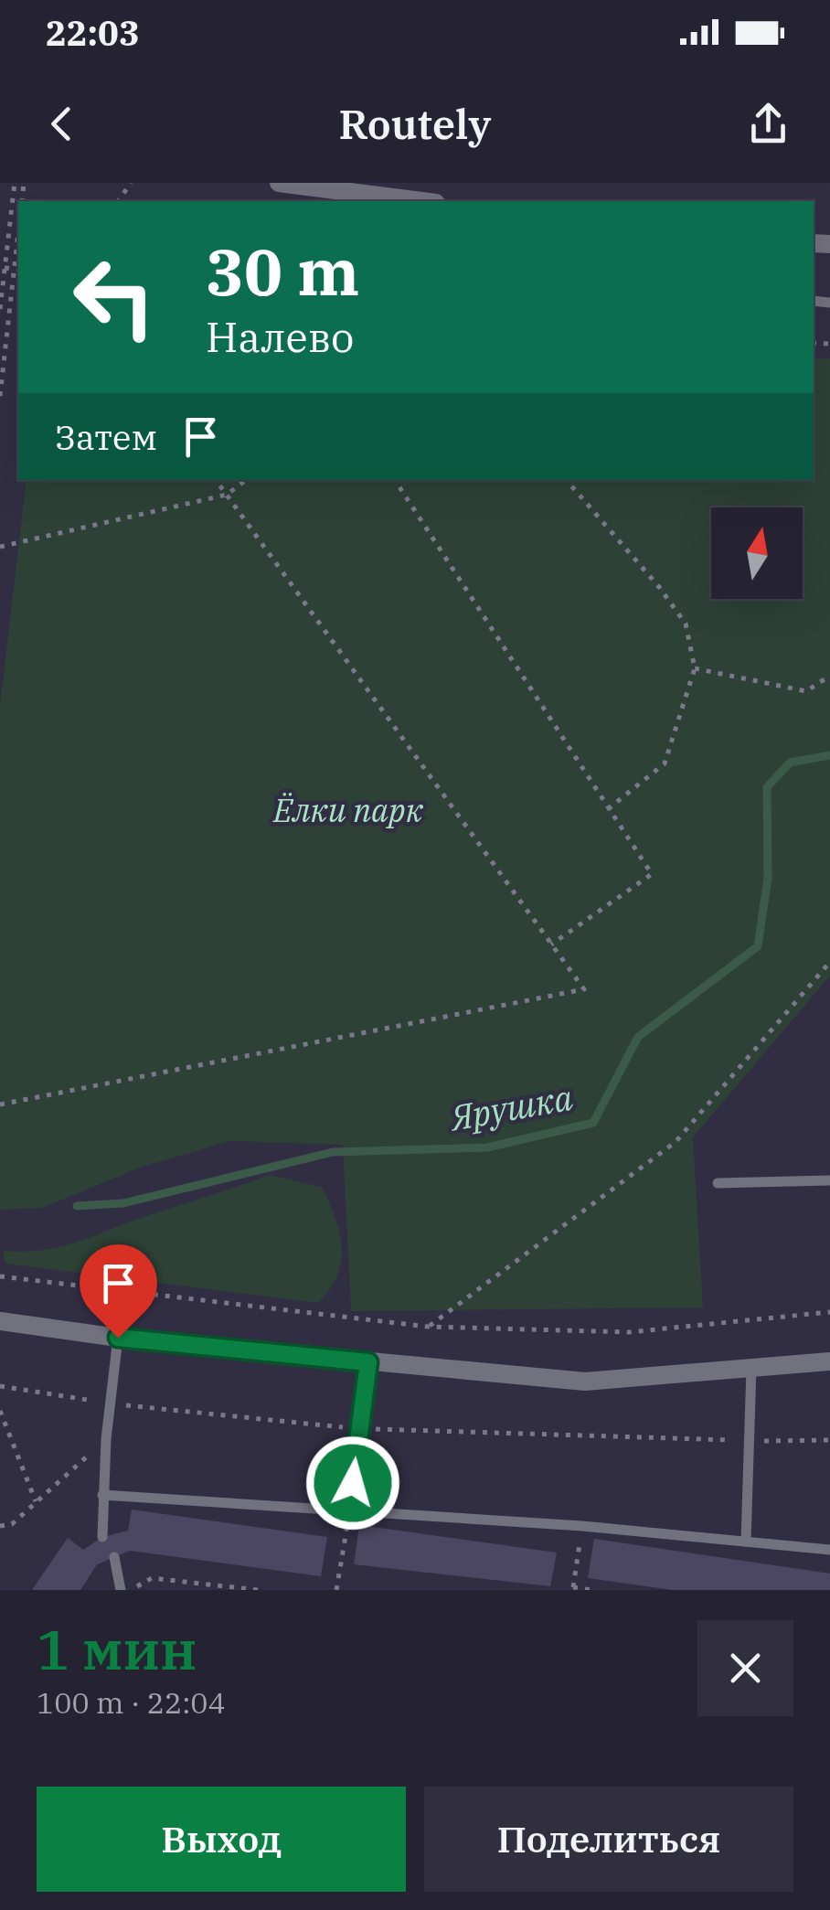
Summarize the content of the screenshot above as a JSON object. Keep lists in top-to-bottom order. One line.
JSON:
{"water":["Ярушка"],"parks":["Ёлки парк"],"north":"top","page":{"status":"22:03","header":"Routely","turn":["30 m","Налево"],"then":"Затем","heading":["1 мин","100 m · 22:04"],"buttons":["Выход","Поделиться"]}}
